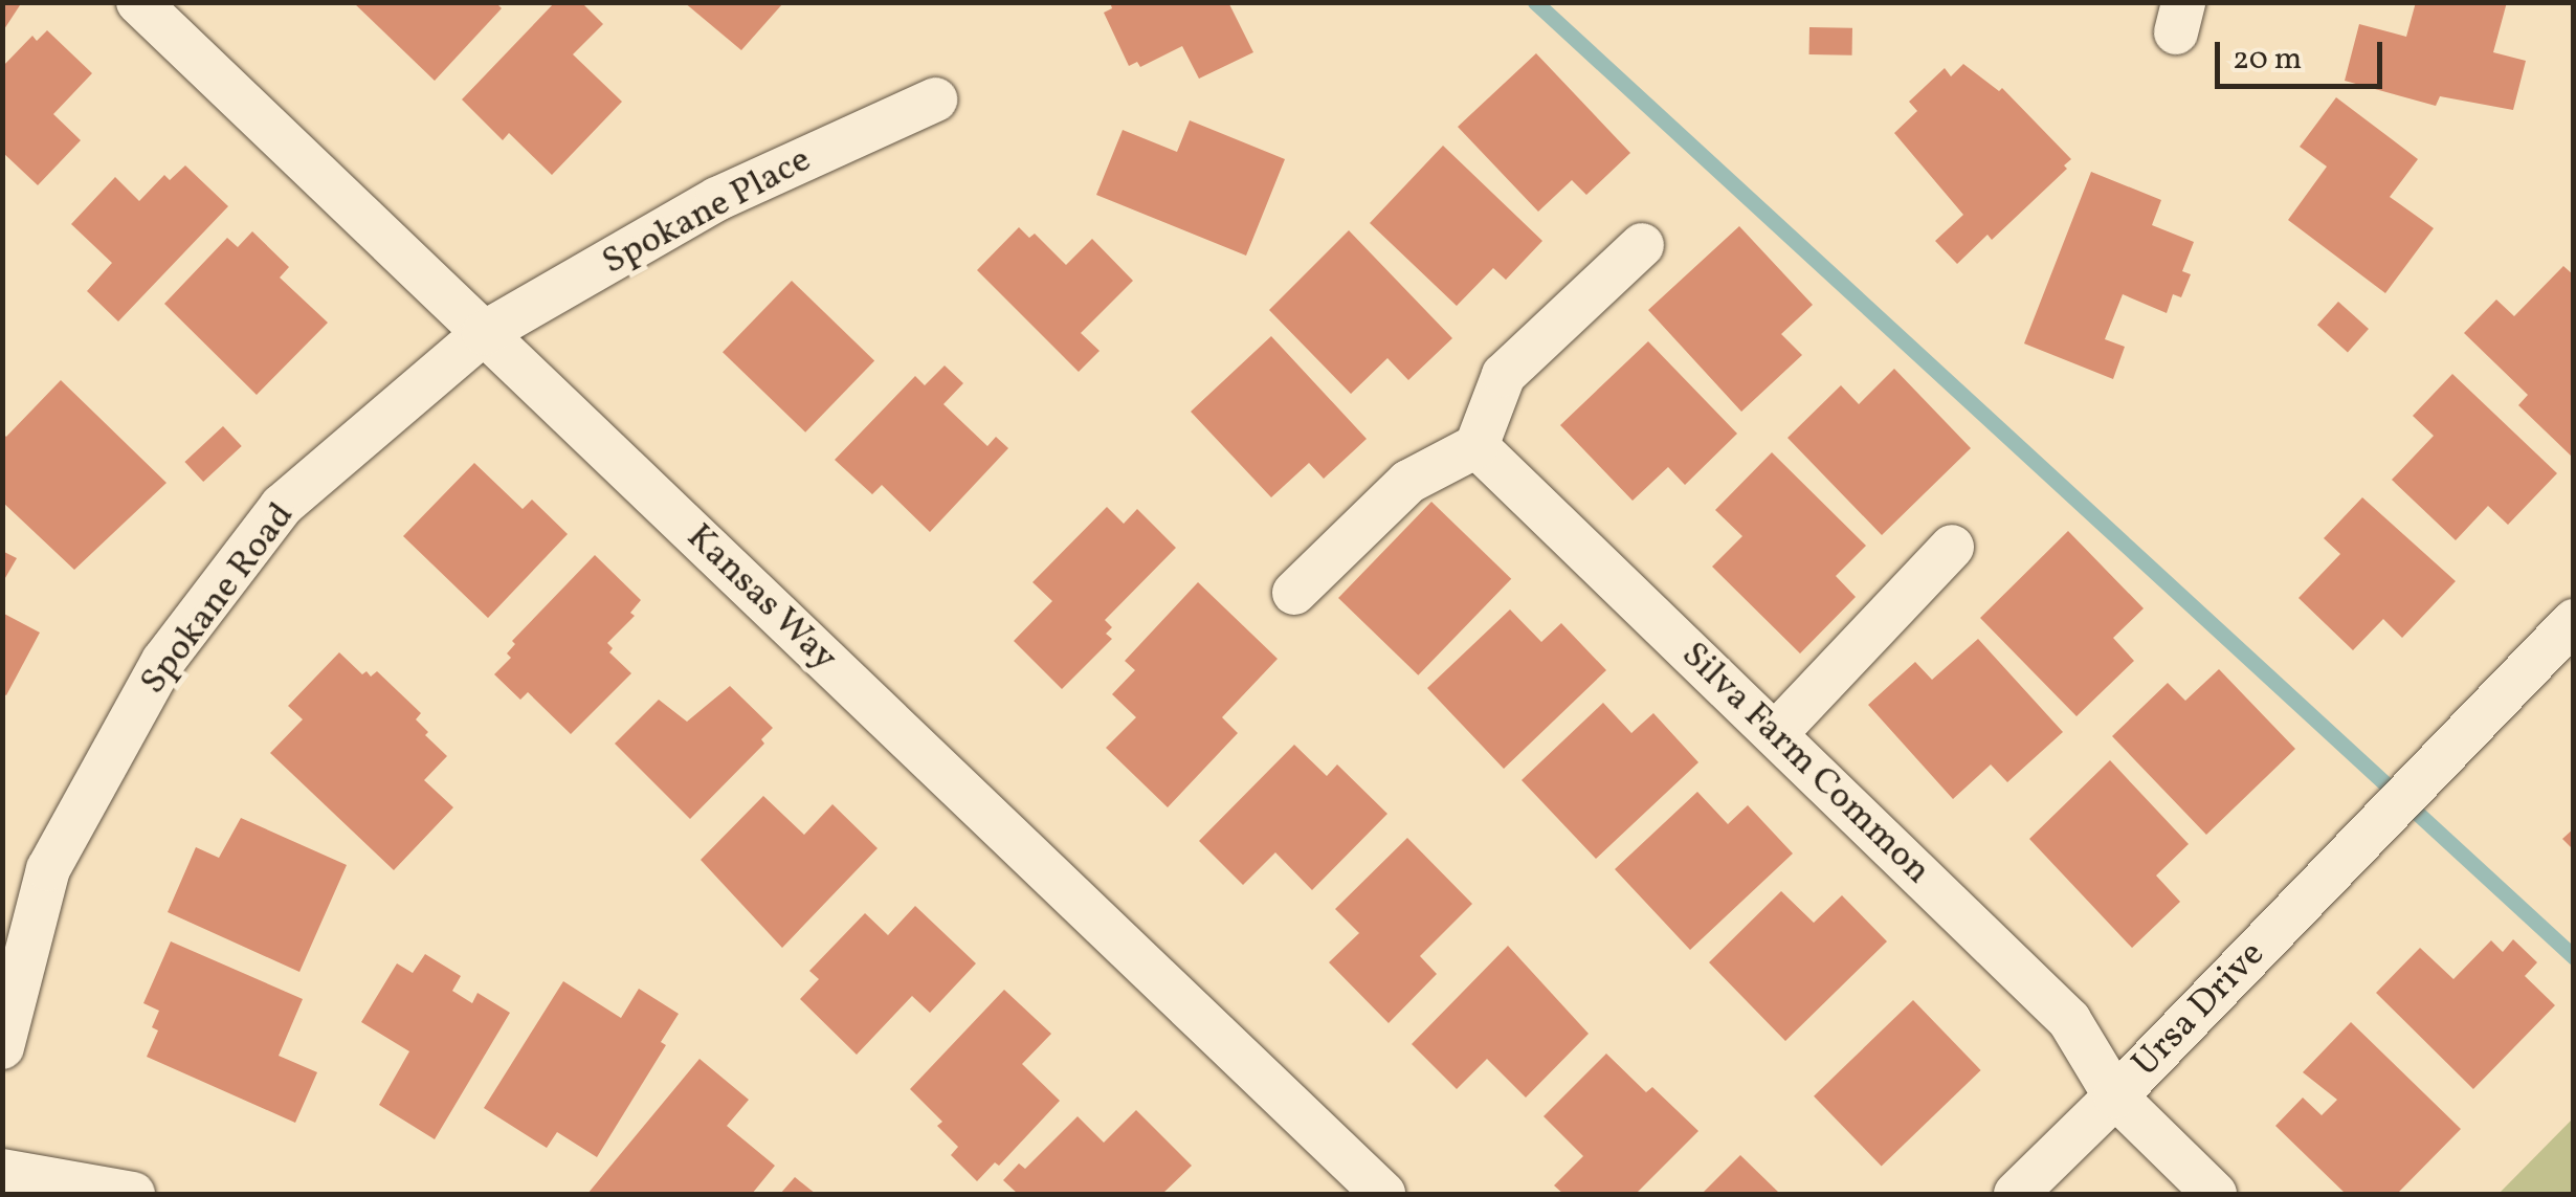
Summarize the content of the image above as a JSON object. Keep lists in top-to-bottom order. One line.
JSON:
{"streets":{"street":["Spokane Place","Kansas Way","Spokane Road","Silva Farm Common","Ursa Drive"]},"crossings":[["Spokane Place","Kansas Way"],["Spokane Place","Spokane Road"],["Kansas Way","Spokane Road"],["Silva Farm Common","Ursa Drive"]],"scale_bar":"20 m"}
